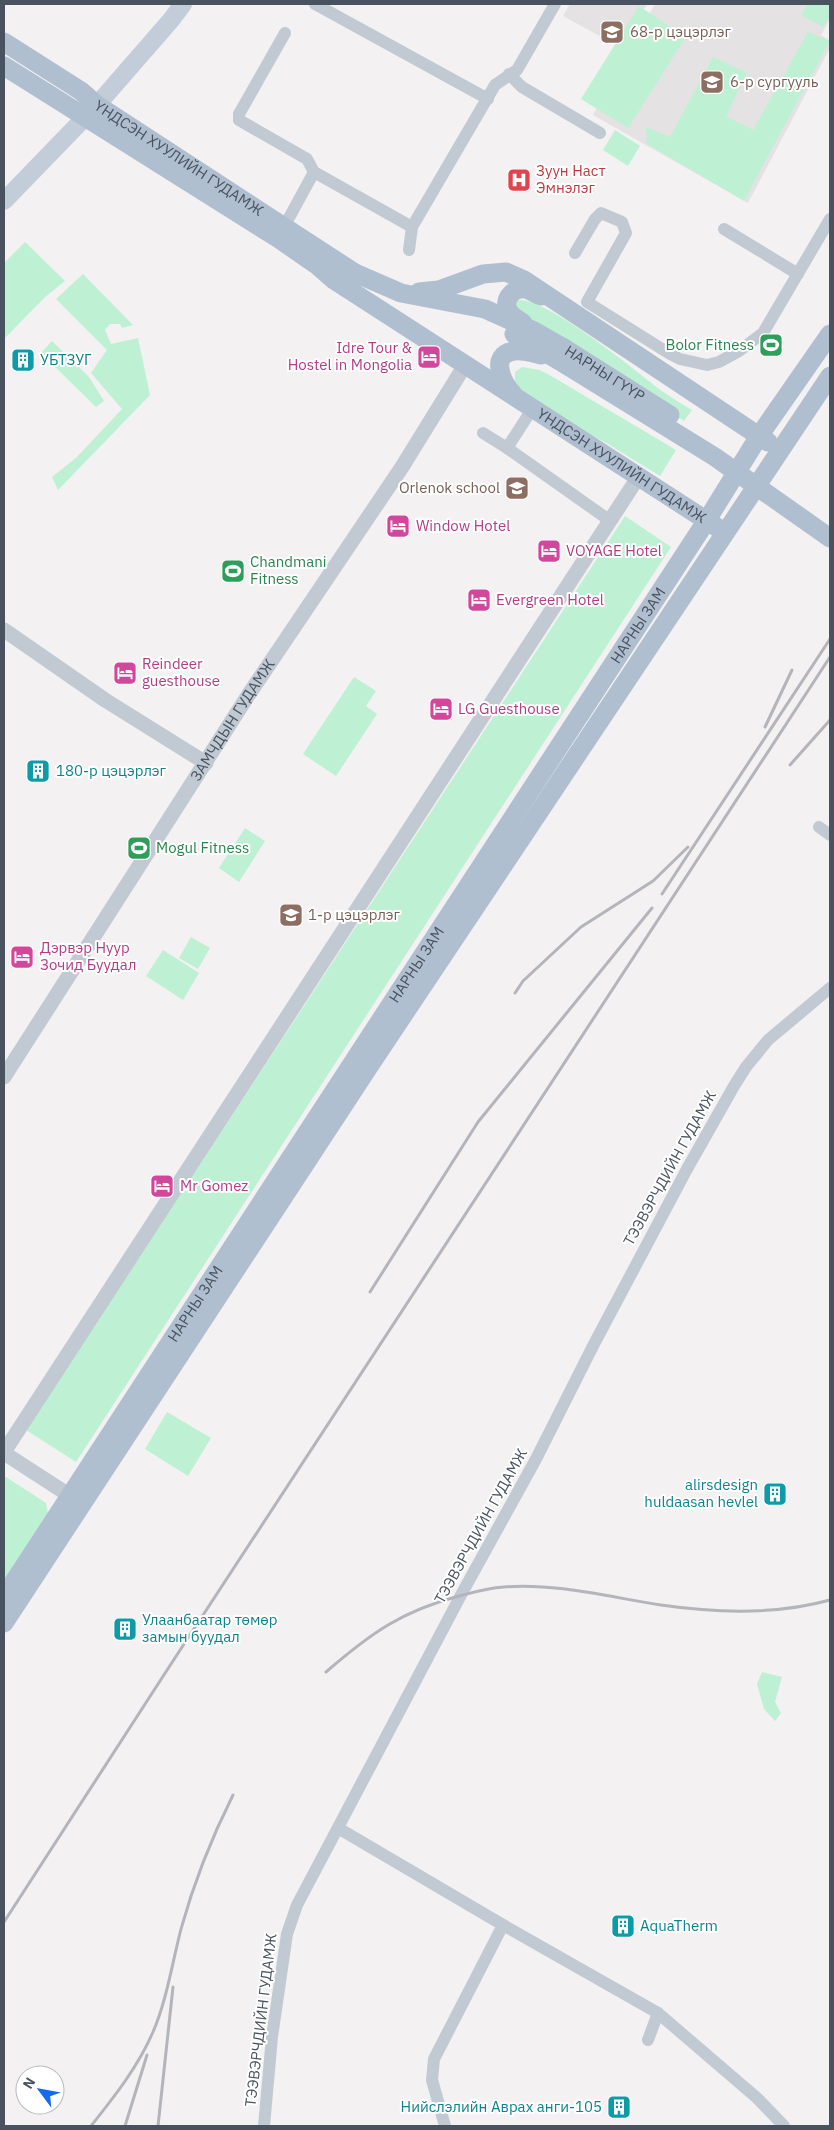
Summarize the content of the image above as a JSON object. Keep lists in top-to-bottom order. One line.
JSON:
{"streets":{"main road":["ҮНДСЭН ХУУЛИЙН ГУДАМЖ","НАРНЫ ГҮҮР","НАРНЫ ЗАМ"],"street":["ЗАМЧДЫН ГУДАМЖ","ТЭЭВЭРЧДИЙН ГУДАМЖ"]},"crossings":[["ҮНДСЭН ХУУЛИЙН ГУДАМЖ","НАРНЫ ГҮҮР"],["ҮНДСЭН ХУУЛИЙН ГУДАМЖ","НАРНЫ ЗАМ"],["ҮНДСЭН ХУУЛИЙН ГУДАМЖ","ЗАМЧДЫН ГУДАМЖ"]],"places":{"school or university":["68-р цэцэрлэг","6-р сургууль","Orlenok school","1-р цэцэрлэг"],"hospital":["Зуун Наст Эмнэлэг"],"sports":["Bolor Fitness","Chandmani Fitness","Mogul Fitness"],"hotel":["Idre Tour & Hostel in Mongolia","Window Hotel","VOYAGE Hotel","Evergreen Hotel","Reindeer guesthouse","LG Guesthouse","Дэрвэр Нуур Зочид Буудал","Mr Gomez"],"building":["УБТЗУГ","180-р цэцэрлэг","alirsdesign huldaasan hevlel","Улаанбаатар төмөр замын буудал","AquaTherm","Нийслэлийн Аврах анги-105"]},"north":"top left"}
